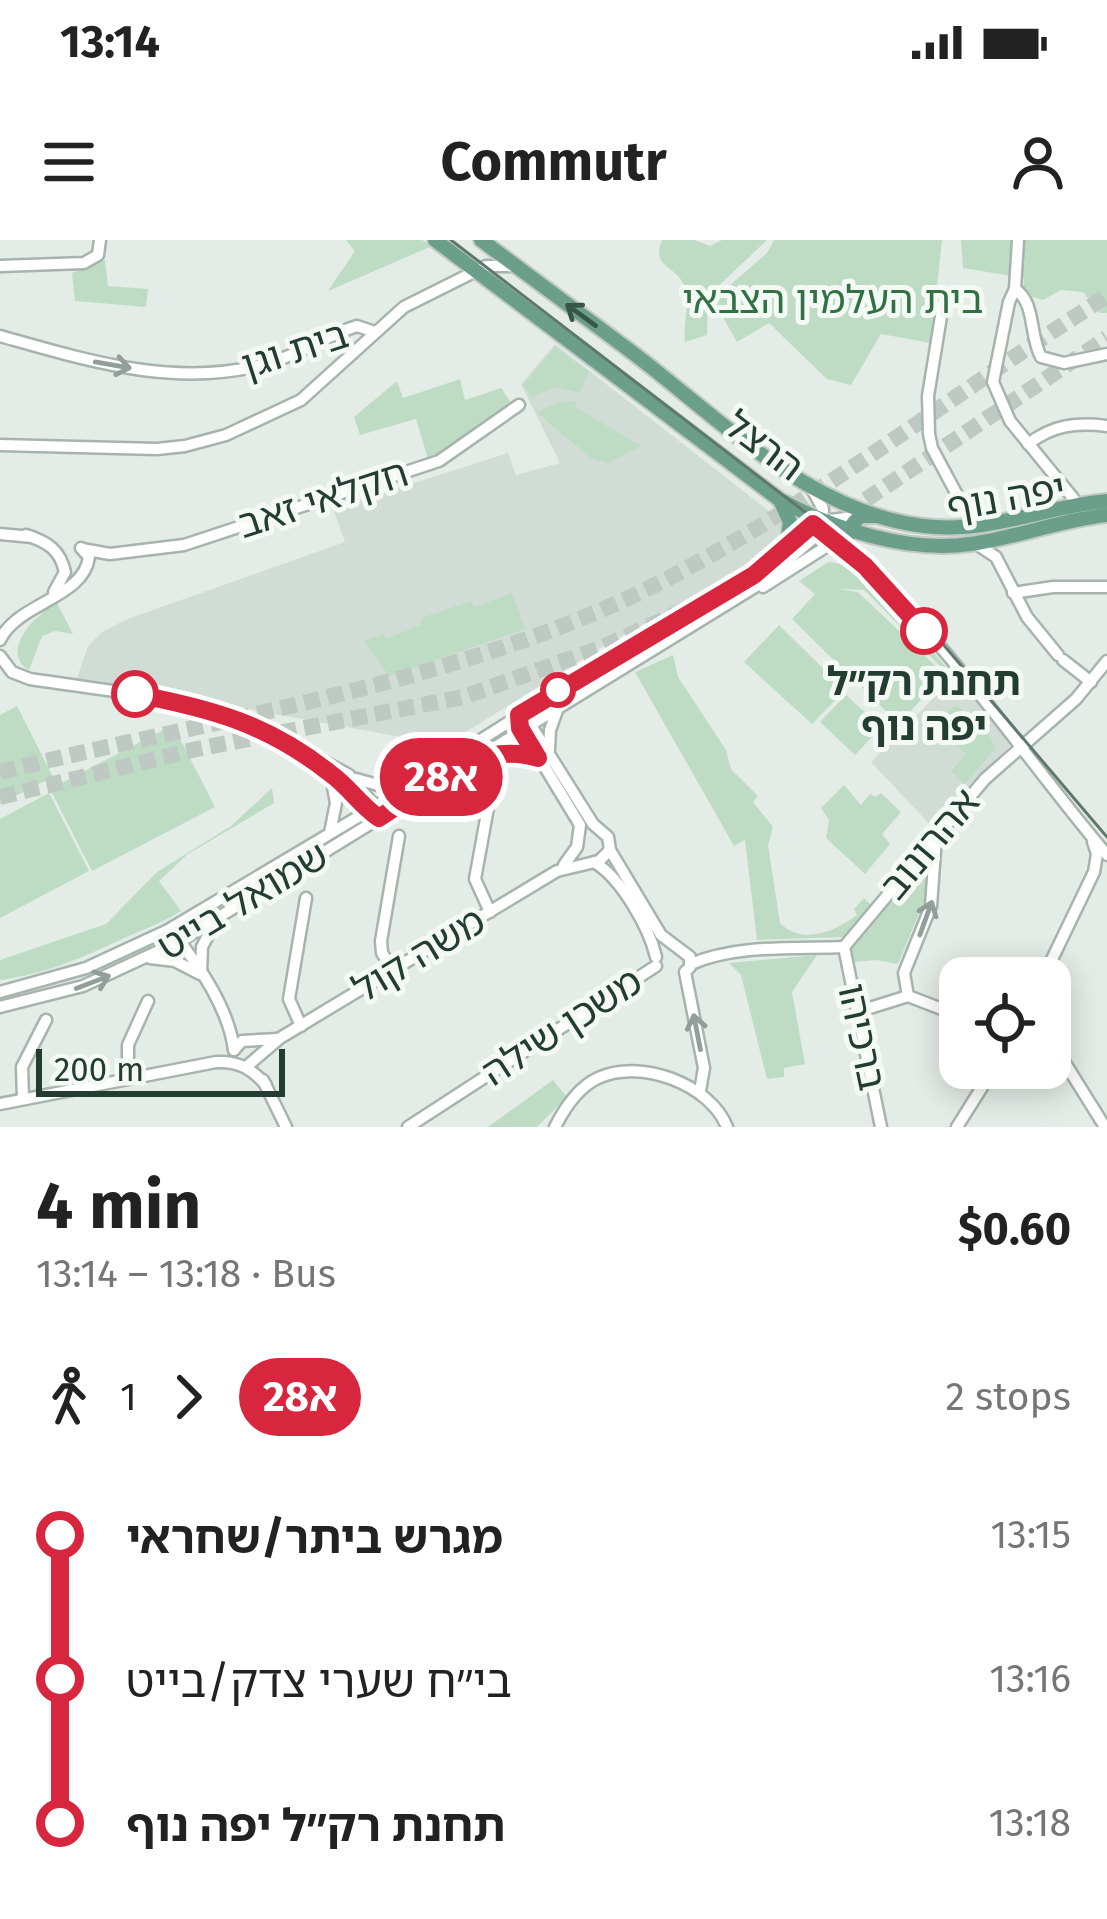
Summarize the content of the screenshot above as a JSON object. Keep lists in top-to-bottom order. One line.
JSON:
{"streets":{"main road":["הרצל","יפה נוף"],"street":["בית וגן","חקלאי זאב","אהרונוב","שמואל בייט","משה קול","משכן שילה","ברכיהו"]},"crossings":[["בית וגן","הרצל"],["הרצל","יפה נוף"],["יפה נוף","שמואל בייט"],["אהרונוב","ברכיהו"]],"parks":["בית העלמין הצבאי"],"places":["תחנת רק״ל יפה נוף"],"lines":["bus line 28א"],"scale_bar":"200 m","page":{"status":"13:14","header":"Commutr","on_map":"28א","scale":"200 m","heading":["4 min","13:14 – 13:18 · Bus","$0.60"],"legs":["1","28א","2 stops"],"list":[{"name":"מגרש ביתר/שחראי","value":"13:15"},{"name":"בי״ח שערי צדק/בייט","value":"13:16"},{"name":"תחנת רק״ל יפה נוף","value":"13:18"}]}}
